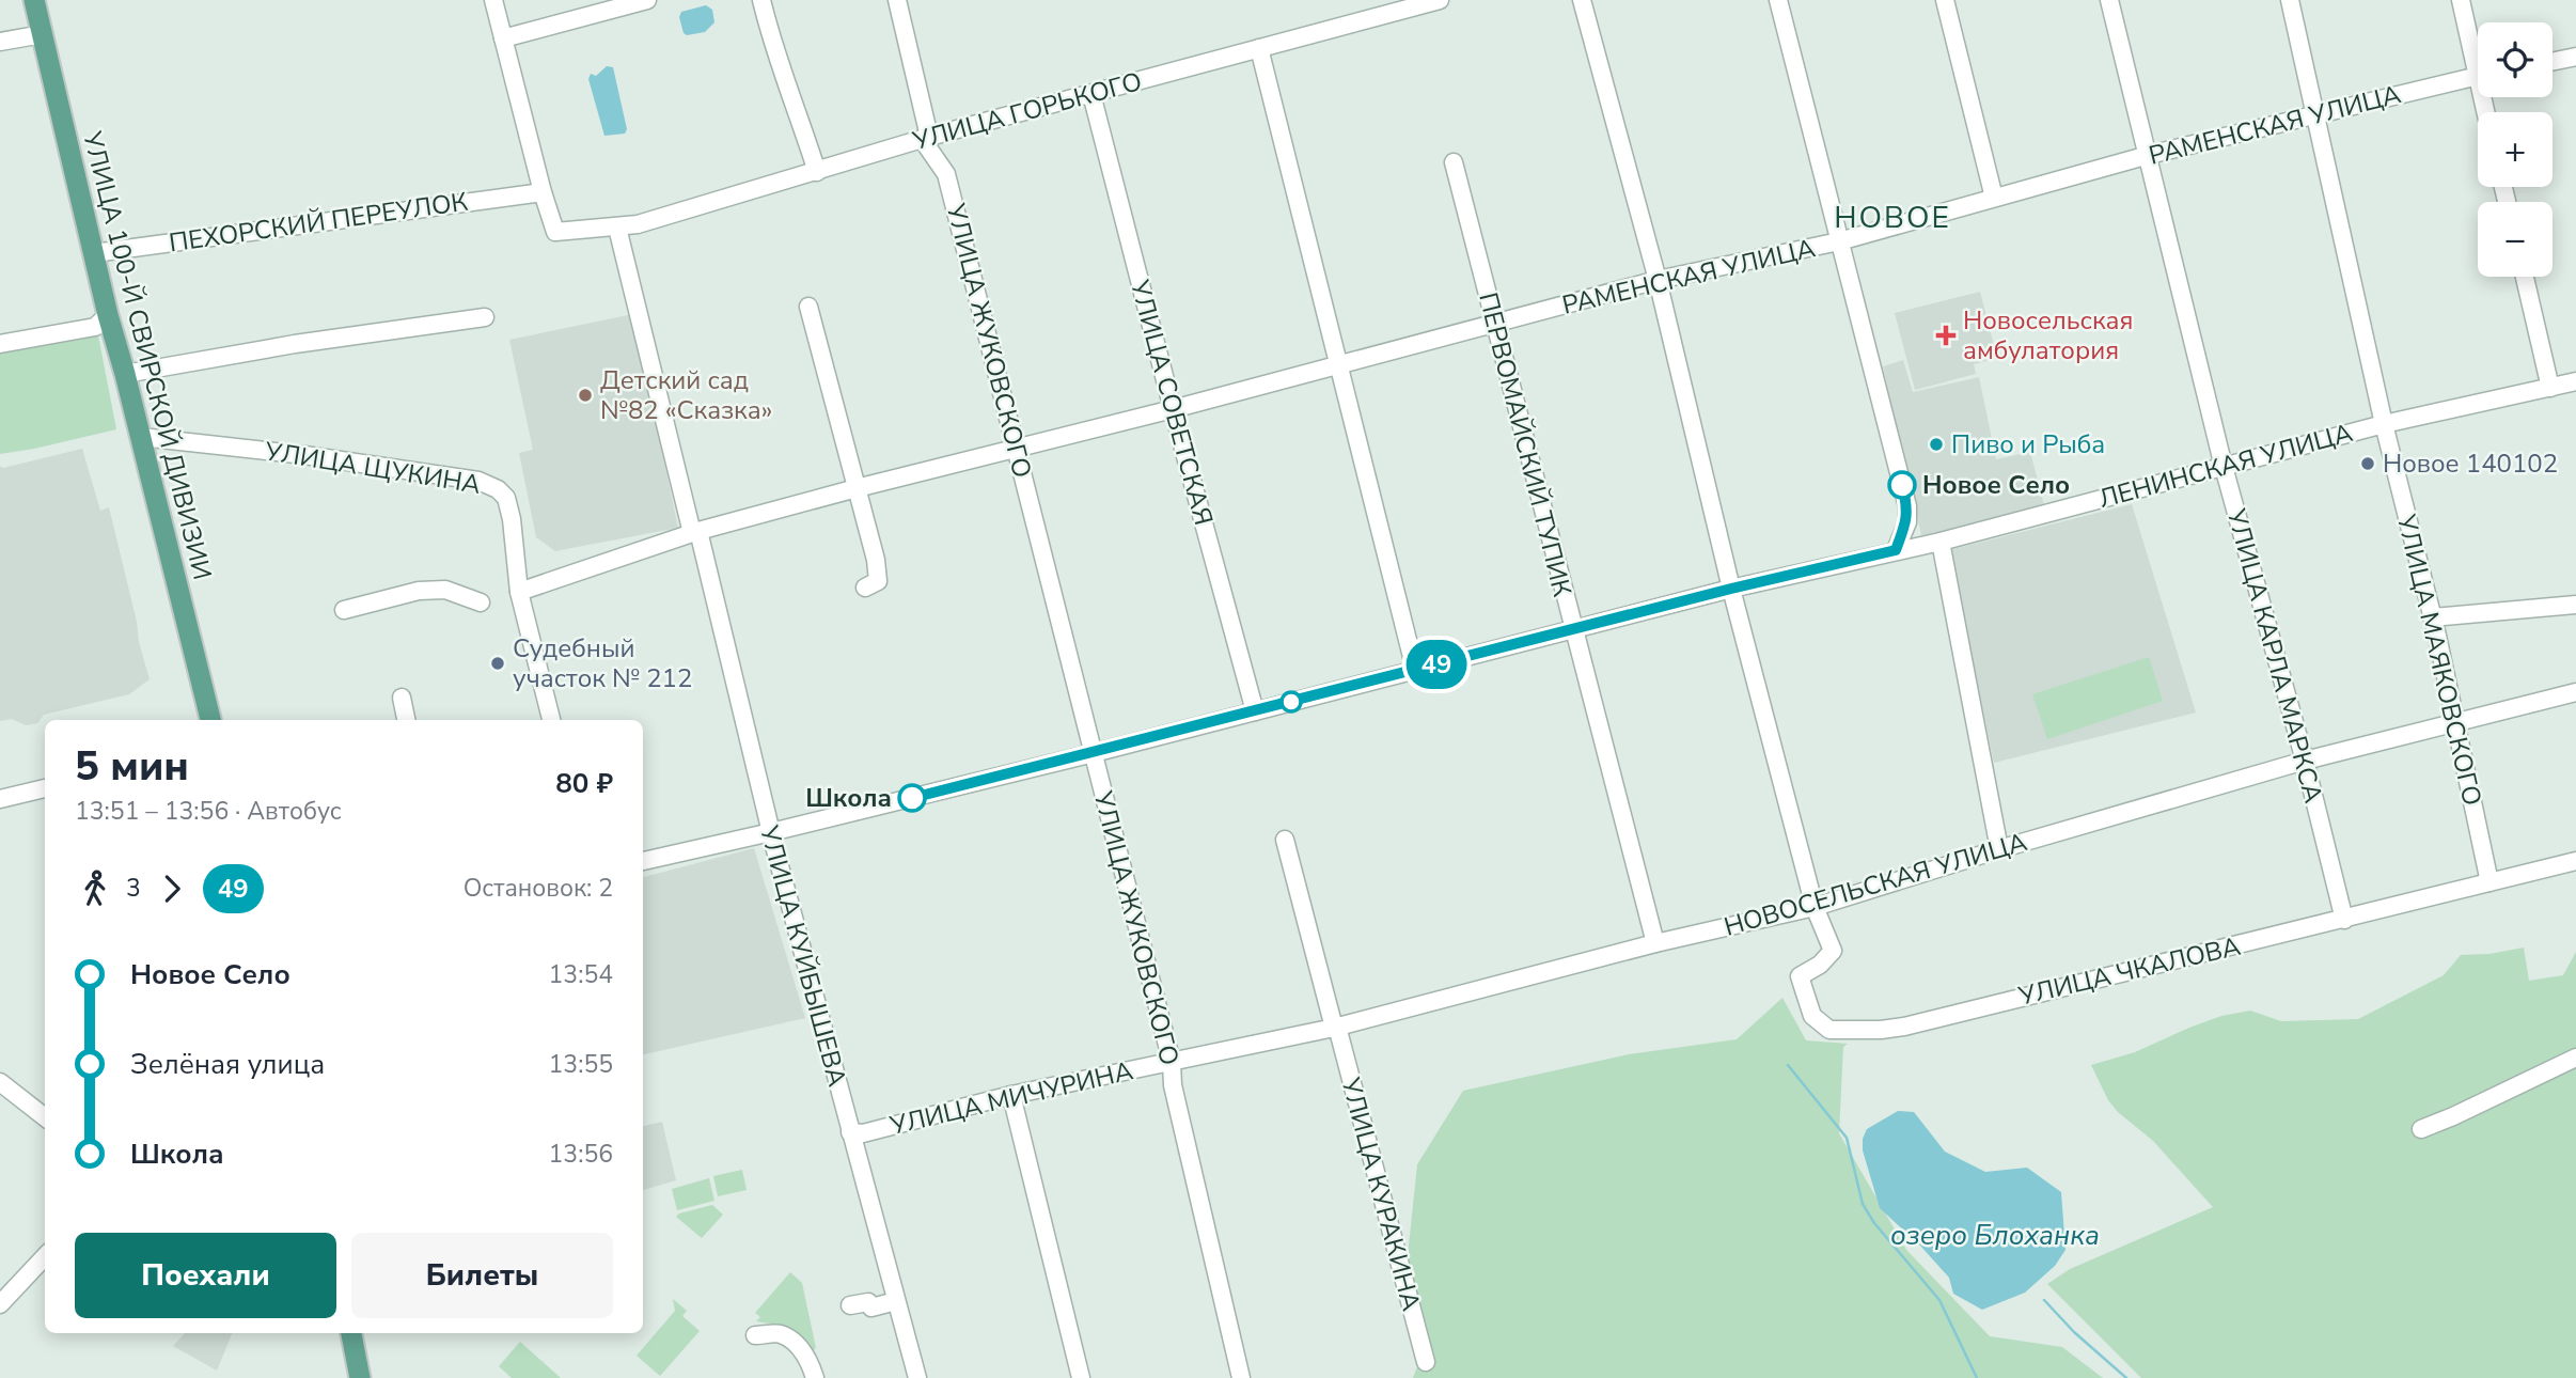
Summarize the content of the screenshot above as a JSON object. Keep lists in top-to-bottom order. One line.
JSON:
{"streets":{"main road":["УЛИЦА 100-Й СВИРСКОЙ ДИВИЗИИ"],"street":["УЛИЦА ГОРЬКОГО","РАМЕНСКАЯ УЛИЦА","ПЕХОРСКИЙ ПЕРЕУЛОК","УЛИЦА ЖУКОВСКОГО","УЛИЦА СОВЕТСКАЯ","ПЕРВОМАЙСКИЙ ТУПИК","ЛЕНИНСКАЯ УЛИЦА","УЛИЦА ЩУКИНА","УЛИЦА КАРЛА МАРКСА","УЛИЦА МАЯКОВСКОГО","НОВОСЕЛЬСКАЯ УЛИЦА","УЛИЦА КУЙБЫШЕВА","УЛИЦА ЧКАЛОВА","УЛИЦА МИЧУРИНА","УЛИЦА КУРАКИНА"]},"crossings":[["УЛИЦА ГОРЬКОГО","ПЕХОРСКИЙ ПЕРЕУЛОК"],["УЛИЦА ГОРЬКОГО","УЛИЦА ЖУКОВСКОГО"],["УЛИЦА ГОРЬКОГО","УЛИЦА СОВЕТСКАЯ"],["РАМЕНСКАЯ УЛИЦА","УЛИЦА ЖУКОВСКОГО"],["РАМЕНСКАЯ УЛИЦА","УЛИЦА СОВЕТСКАЯ"],["РАМЕНСКАЯ УЛИЦА","ПЕРВОМАЙСКИЙ ТУПИК"],["РАМЕНСКАЯ УЛИЦА","УЛИЦА ЩУКИНА"],["РАМЕНСКАЯ УЛИЦА","УЛИЦА КАРЛА МАРКСА"],["РАМЕНСКАЯ УЛИЦА","УЛИЦА МАЯКОВСКОГО"],["РАМЕНСКАЯ УЛИЦА","УЛИЦА КУЙБЫШЕВА"],["ПЕХОРСКИЙ ПЕРЕУЛОК","УЛИЦА 100-Й СВИРСКОЙ ДИВИЗИИ"],["УЛИЦА ЖУКОВСКОГО","ЛЕНИНСКАЯ УЛИЦА"],["УЛИЦА ЖУКОВСКОГО","НОВОСЕЛЬСКАЯ УЛИЦА"],["УЛИЦА ЖУКОВСКОГО","УЛИЦА МИЧУРИНА"],["УЛИЦА 100-Й СВИРСКОЙ ДИВИЗИИ","УЛИЦА ЩУКИНА"],["УЛИЦА СОВЕТСКАЯ","ЛЕНИНСКАЯ УЛИЦА"],["ПЕРВОМАЙСКИЙ ТУПИК","ЛЕНИНСКАЯ УЛИЦА"],["ПЕРВОМАЙСКИЙ ТУПИК","НОВОСЕЛЬСКАЯ УЛИЦА"],["ЛЕНИНСКАЯ УЛИЦА","УЛИЦА КАРЛА МАРКСА"],["ЛЕНИНСКАЯ УЛИЦА","УЛИЦА МАЯКОВСКОГО"],["ЛЕНИНСКАЯ УЛИЦА","УЛИЦА КУЙБЫШЕВА"],["УЛИЦА КАРЛА МАРКСА","НОВОСЕЛЬСКАЯ УЛИЦА"],["УЛИЦА КАРЛА МАРКСА","УЛИЦА ЧКАЛОВА"],["УЛИЦА МАЯКОВСКОГО","НОВОСЕЛЬСКАЯ УЛИЦА"],["УЛИЦА МАЯКОВСКОГО","УЛИЦА ЧКАЛОВА"],["НОВОСЕЛЬСКАЯ УЛИЦА","УЛИЦА ЧКАЛОВА"],["НОВОСЕЛЬСКАЯ УЛИЦА","УЛИЦА МИЧУРИНА"],["НОВОСЕЛЬСКАЯ УЛИЦА","УЛИЦА КУРАКИНА"],["УЛИЦА КУЙБЫШЕВА","УЛИЦА МИЧУРИНА"]],"districts":["НОВОЕ"],"water":["озеро Блоханка"],"places":{"health":["Новосельская амбулатория"],"other":["Детский сад №82 «Сказка»","Пиво и Рыба","Новое 140102","Новое Село","Судебный участок № 212","Школа"]},"lines":["bus line 49"],"page":{"on_map":"49","map_buttons":["+","−"],"heading":["5 мин","13:51 – 13:56 · Автобус","80 ₽"],"legs":["3","49","Остановок: 2"],"list":[{"name":"Новое Село","value":"13:54"},{"name":"Зелёная улица","value":"13:55"},{"name":"Школа","value":"13:56"}],"buttons":["Поехали","Билеты"]}}
